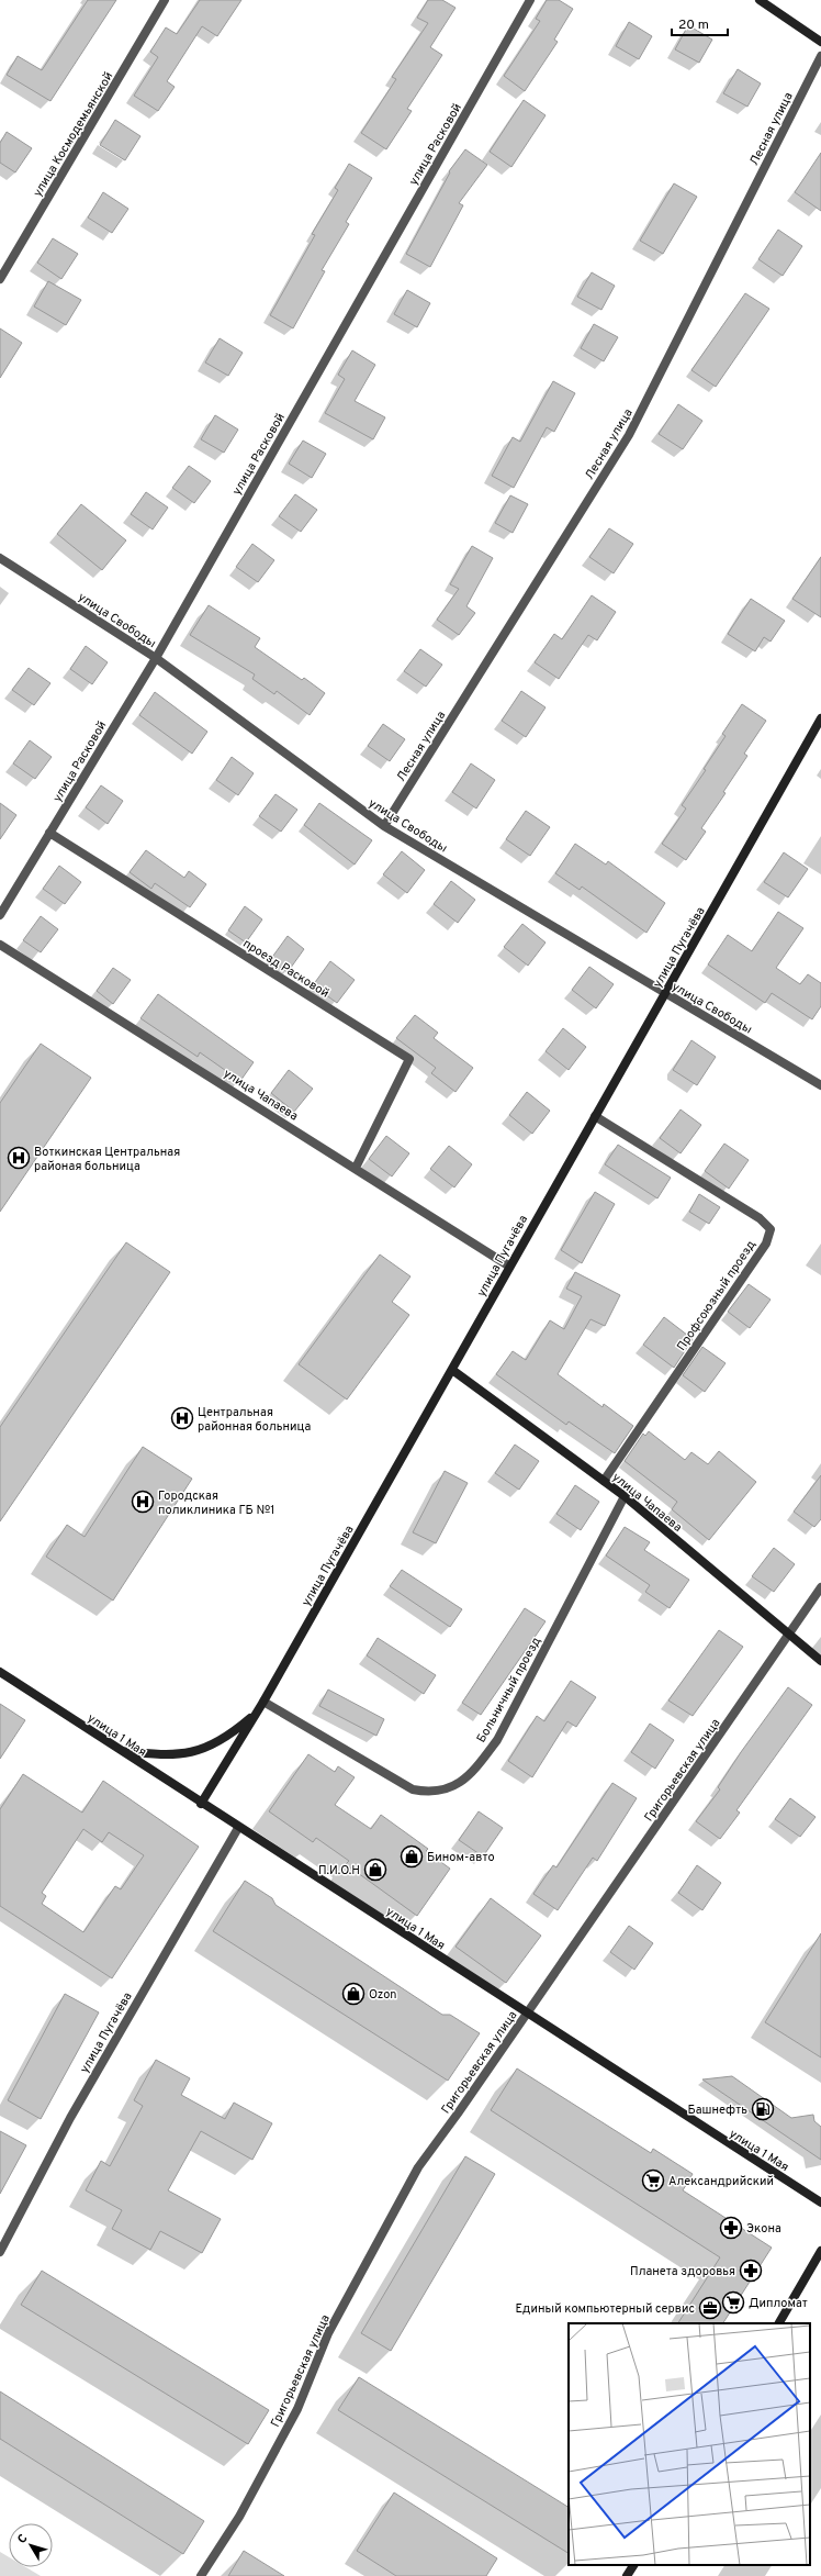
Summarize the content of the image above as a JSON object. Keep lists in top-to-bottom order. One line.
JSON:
{"streets":{"main road":["улица Пугачёва","улица Чапаева","улица 1 Мая"],"street":["Лесная улица","улица Космодемьянской","улица Расковой","улица Свободы","проезд Расковой","Профсоюзный проезд","Больничный проезд","Григорьевская улица"]},"crossings":[["Лесная улица","улица Свободы"],["улица Расковой","улица Свободы"],["улица Расковой","проезд Расковой"],["улица Свободы","улица Пугачёва"],["улица Пугачёва","улица Чапаева"],["улица Пугачёва","Профсоюзный проезд"],["улица Пугачёва","Больничный проезд"],["улица Пугачёва","улица 1 Мая"],["проезд Расковой","улица Чапаева"],["улица Чапаева","Профсоюзный проезд"],["улица Чапаева","Больничный проезд"],["улица Чапаева","Григорьевская улица"],["улица 1 Мая","Григорьевская улица"]],"places":{"hospital":["Воткинская Центральная районая больница","Центральная районная больница","Городская поликлиника ГБ №1"],"shop":["Бином-авто","П.И.О.Н","Ozon"],"fuel station":["Башнефть"],"supermarket":["Александрийский","Дипломат"],"pharmacy":["Экона","Планета здоровья"],"office":["Единый компьютерный сервис"]},"scale_bar":"20 m","north":"top left"}
